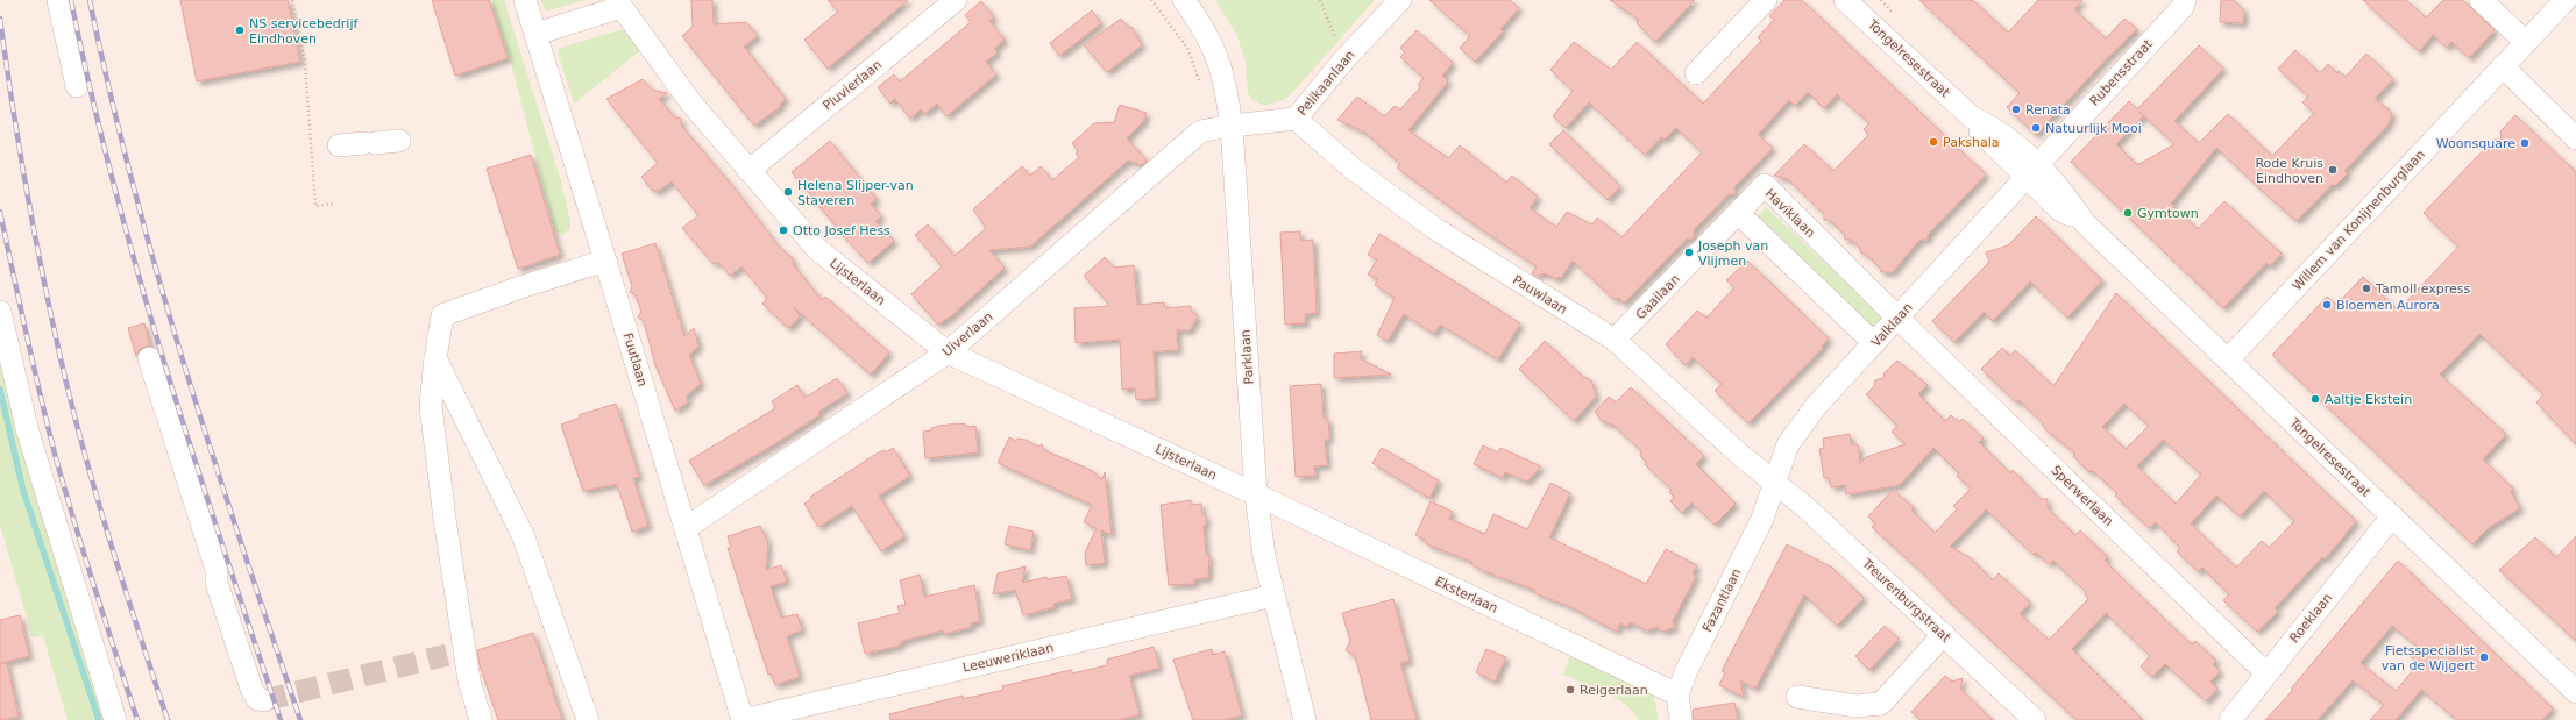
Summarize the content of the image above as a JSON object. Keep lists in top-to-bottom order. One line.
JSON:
{"streets":{"street":["Tongelresestraat","Rubensstraat","Pelikaanlaan","Pluvierlaan","Haviklaan","Willem van Konijnenburglaan","Lijsterlaan","Pauwlaan","Gaailaan","Valklaan","Uiverlaan","Parklaan","Fuutlaan","Sperwerlaan","Eksterlaan","Fazantlaan","Treurenburgstraat","Roeklaan","Leeuweriklaan"]},"crossings":[["Tongelresestraat","Rubensstraat"],["Tongelresestraat","Willem van Konijnenburglaan"],["Tongelresestraat","Valklaan"],["Tongelresestraat","Roeklaan"],["Rubensstraat","Valklaan"],["Pelikaanlaan","Pauwlaan"],["Pelikaanlaan","Uiverlaan"],["Pelikaanlaan","Parklaan"],["Pluvierlaan","Lijsterlaan"],["Haviklaan","Gaailaan"],["Haviklaan","Valklaan"],["Haviklaan","Sperwerlaan"],["Lijsterlaan","Uiverlaan"],["Lijsterlaan","Parklaan"],["Lijsterlaan","Fuutlaan"],["Lijsterlaan","Eksterlaan"],["Pauwlaan","Gaailaan"],["Pauwlaan","Valklaan"],["Pauwlaan","Fazantlaan"],["Pauwlaan","Treurenburgstraat"],["Valklaan","Sperwerlaan"],["Valklaan","Fazantlaan"],["Valklaan","Treurenburgstraat"],["Uiverlaan","Parklaan"],["Uiverlaan","Fuutlaan"],["Parklaan","Eksterlaan"],["Parklaan","Leeuweriklaan"],["Fuutlaan","Leeuweriklaan"],["Sperwerlaan","Roeklaan"],["Eksterlaan","Fazantlaan"],["Fazantlaan","Treurenburgstraat"]],"places":["NS servicebedrijf Eindhoven","Renata","Natuurlijk Mooi","Pakshala","Woonsquare","Rode Kruis Eindhoven","Helena Slijper-van Staveren","Gymtown","Otto Josef Hess","Joseph van Vlijmen","Tamoil express","Bloemen Aurora","Aaltje Ekstein","Fietsspecialist van de Wijgert","Reigerlaan"]}
